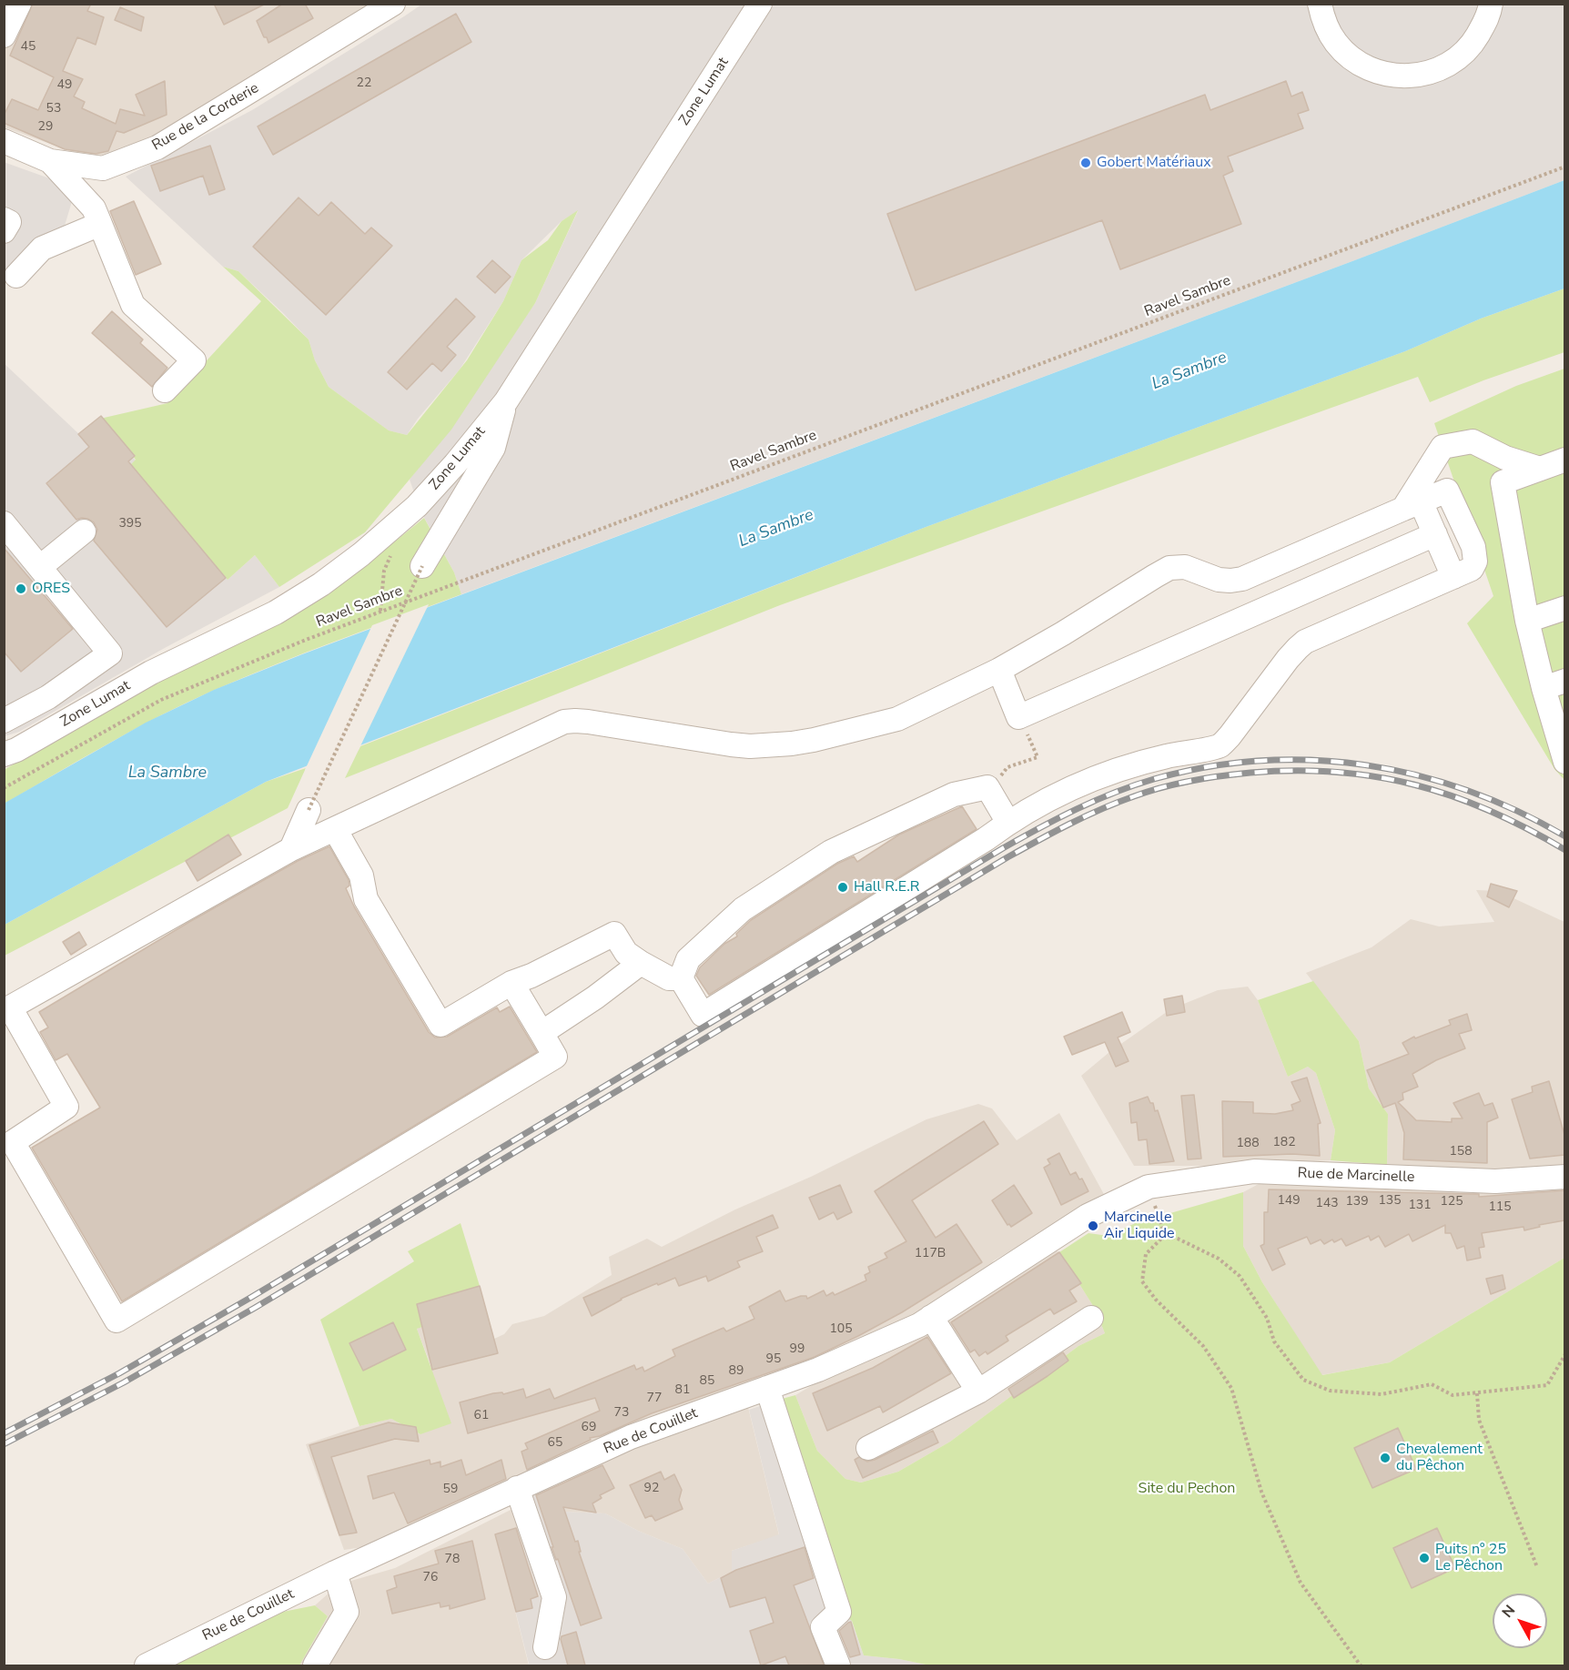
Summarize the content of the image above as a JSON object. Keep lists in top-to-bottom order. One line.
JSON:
{"streets":{"street":["Zone Lumat","Rue de la Corderie","Rue de Marcinelle","Rue de Couillet"],"path":["Ravel Sambre"]},"crossings":[["Rue de Marcinelle","Rue de Couillet"]],"water":["La Sambre"],"parks":["Site du Pechon"],"places":["Gobert Matériaux","ORES","Hall R.E.R","Marcinelle Air Liquide","Chevalement du Pêchon","Puits n° 25 Le Pêchon"],"house_numbers":["45","22","49","53","29","395","182","188","158","149","135","139","125","143","131","115","117B","105","99","95","89","85","81","77","73","61","69","65","92","59","78","76"],"north":"top left"}
